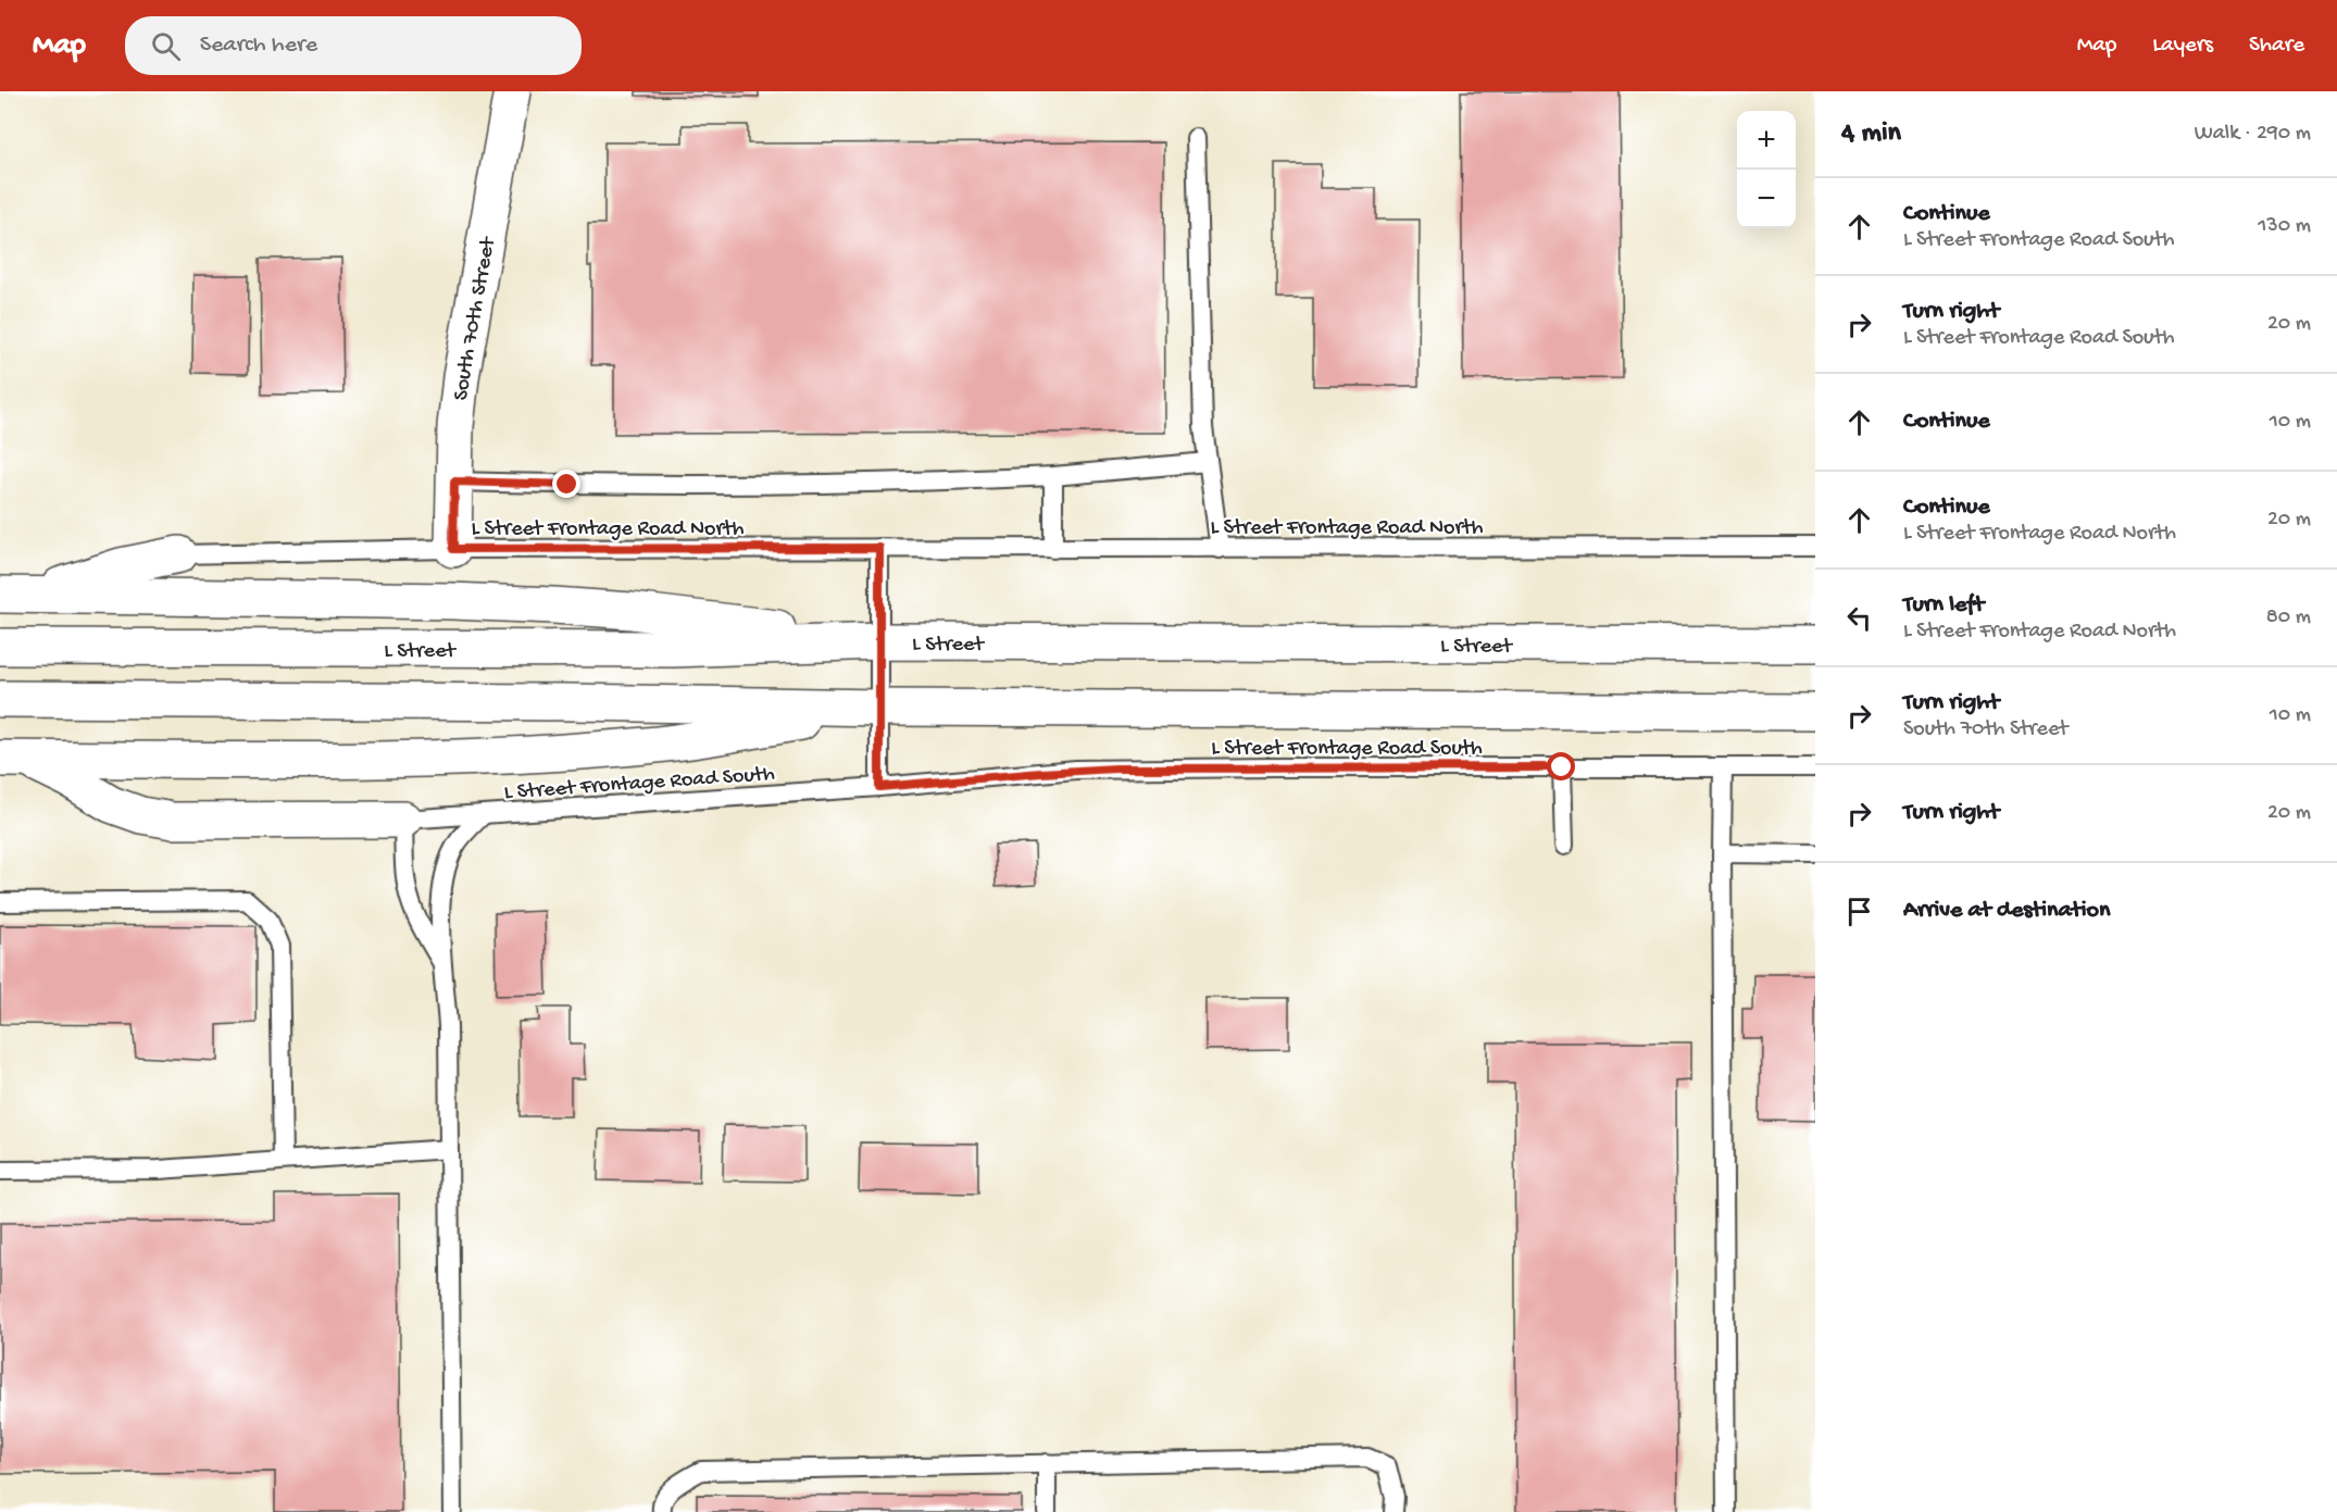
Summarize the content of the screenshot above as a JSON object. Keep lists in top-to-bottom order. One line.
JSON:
{"streets":{"main road":["South 70th Street","L Street"],"lane":["L Street Frontage Road North","L Street Frontage Road South"]},"crossings":[["South 70th Street","L Street Frontage Road North"]],"page":{"header":"Map","search":"Search here","nav":["Map","Layers","Share"],"heading":["4 min","Walk · 290 m"],"map_buttons":["+","−"],"list":[["Continue","L Street Frontage Road South","130 m"],["Turn right","L Street Frontage Road South","20 m"],["Continue","10 m"],["Continue","L Street Frontage Road North","20 m"],["Turn left","L Street Frontage Road North","80 m"],["Turn right","South 70th Street","10 m"],["Turn right","20 m"],"Arrive at destination"]}}
